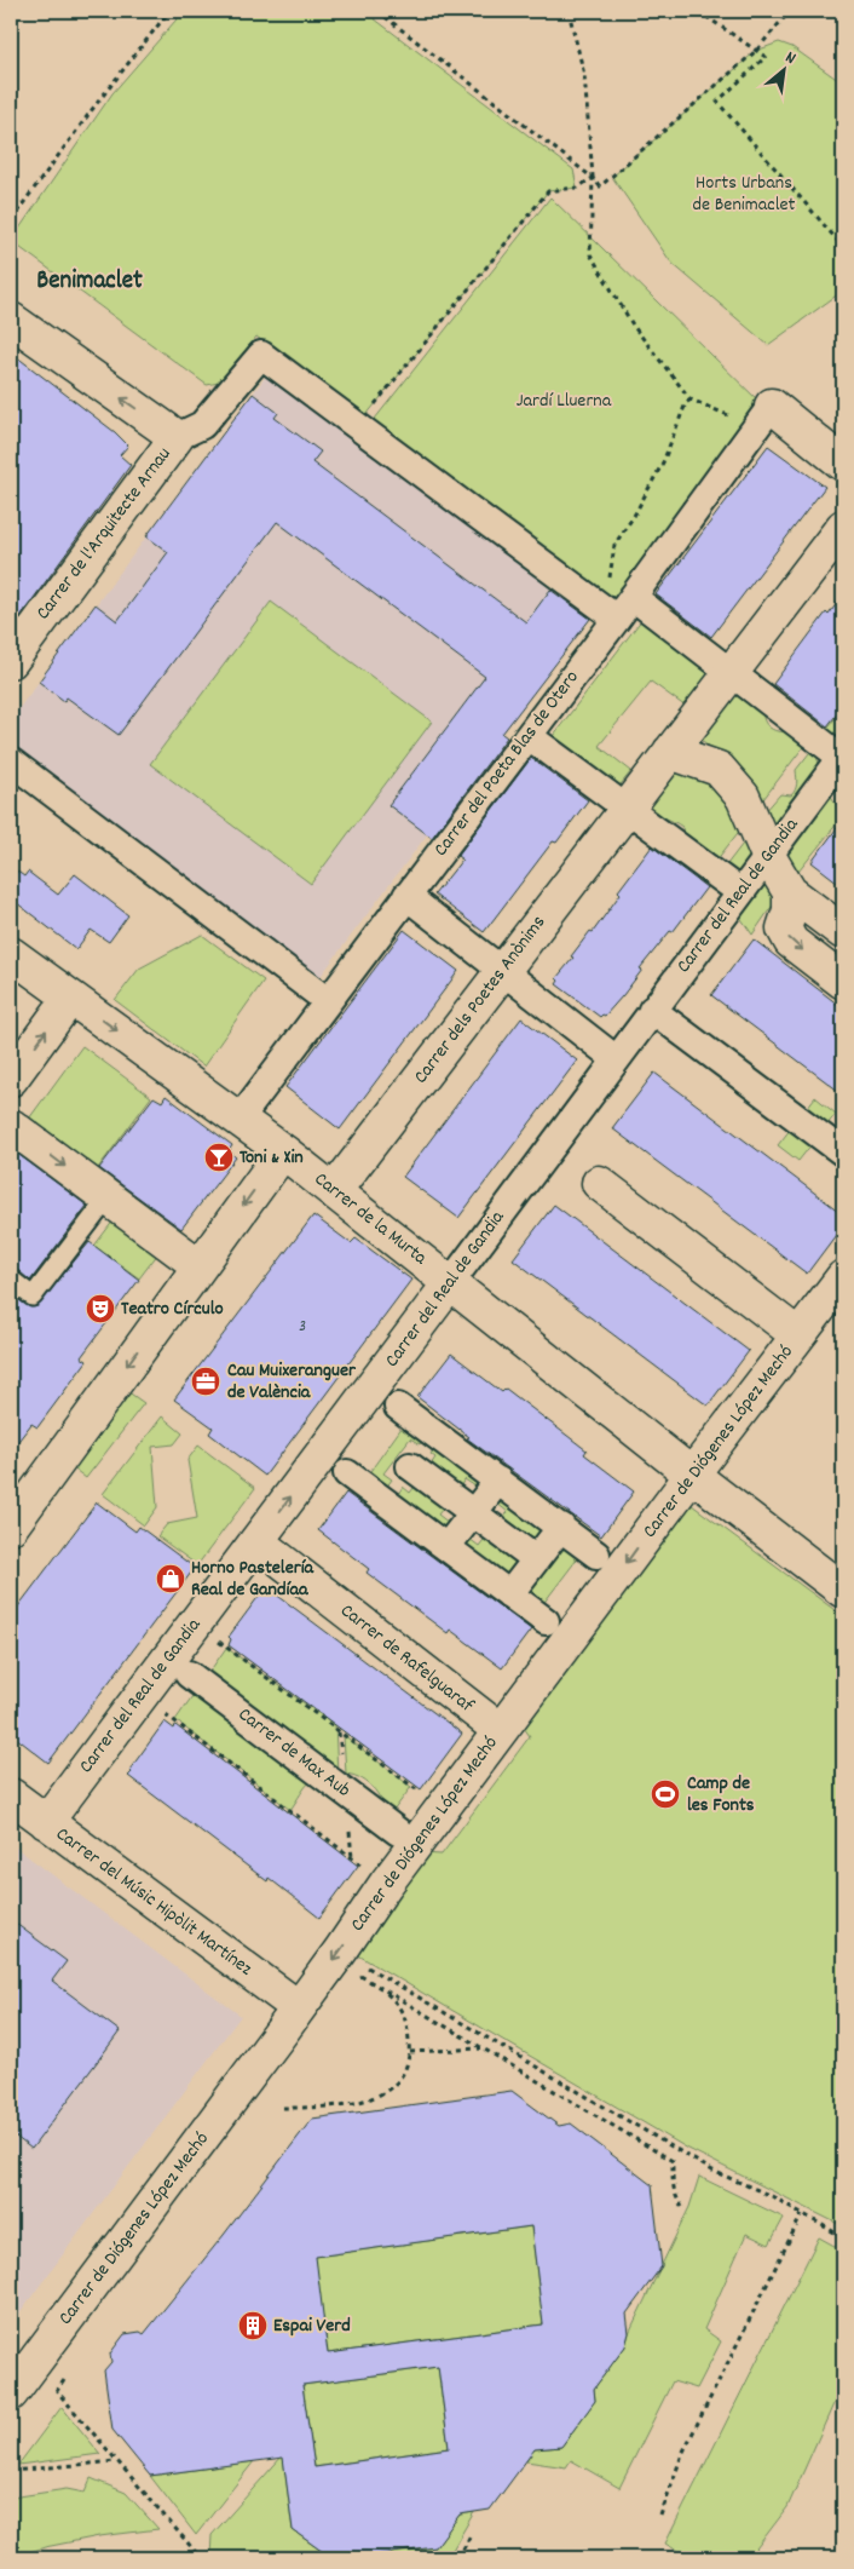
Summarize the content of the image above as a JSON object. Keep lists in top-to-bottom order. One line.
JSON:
{"streets":{"street":["Carrer de l'Arquitecte Arnau","Carrer del Poeta Blas de Otero","Carrer del Real de Gandia","Carrer dels Poetes Anònims","Carrer de la Murta","Carrer de Diógenes López Mechó","Carrer de Rafelguaraf","Carrer de Max Aub","Carrer del Músic Hipòlit Martínez"]},"crossings":[["Carrer del Poeta Blas de Otero","Carrer de la Murta"],["Carrer del Real de Gandia","Carrer de la Murta"],["Carrer del Real de Gandia","Carrer de Rafelguaraf"],["Carrer del Real de Gandia","Carrer del Músic Hipòlit Martínez"],["Carrer dels Poetes Anònims","Carrer de la Murta"],["Carrer de la Murta","Carrer de Diógenes López Mechó"],["Carrer de Diógenes López Mechó","Carrer de Rafelguaraf"],["Carrer de Diógenes López Mechó","Carrer del Músic Hipòlit Martínez"]],"districts":["Benimaclet"],"parks":["Horts Urbans de Benimaclet","Jardí Lluerna"],"places":{"bar":["Toni & Xin"],"theatre":["Teatro Círculo"],"office":["Cau Muixeranguer de València"],"shop":["Horno Pastelería Real de Gandíaa"],"sports":["Camp de les Fonts"],"building":["Espai Verd"]},"house_numbers":["3"],"north":"top right"}
